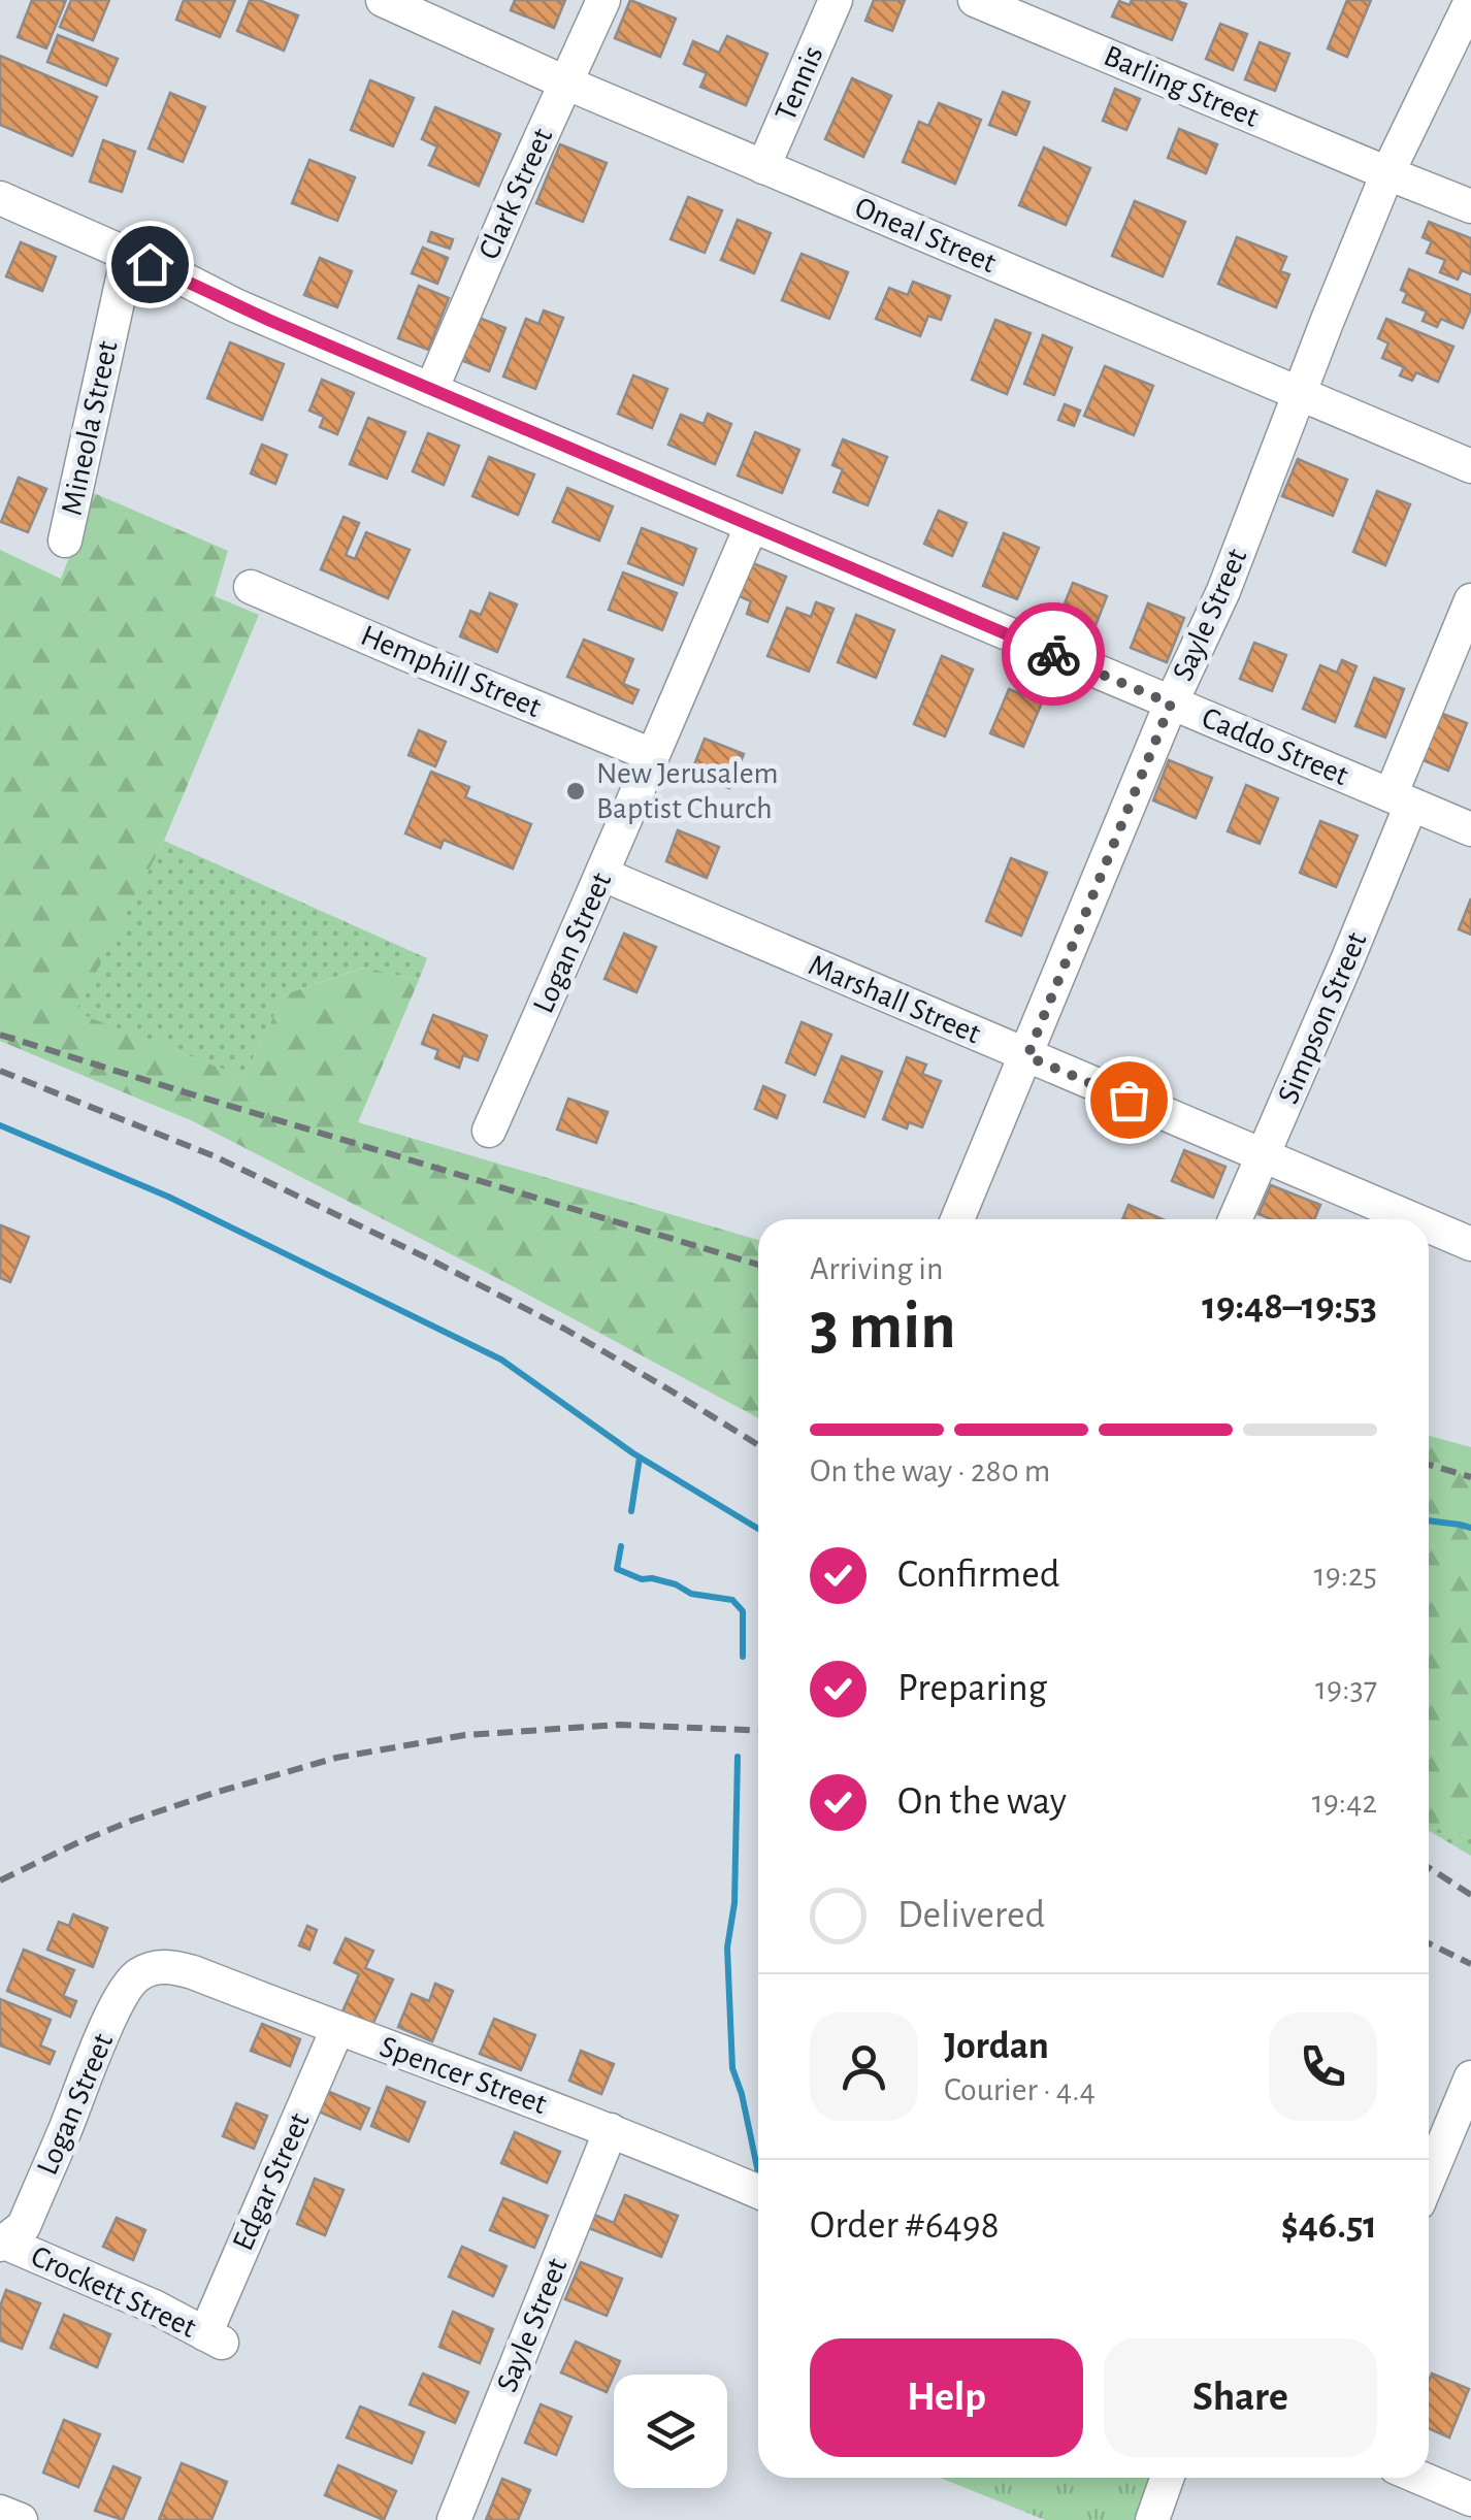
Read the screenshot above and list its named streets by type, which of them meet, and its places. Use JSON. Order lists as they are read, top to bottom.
{
  "streets": {
    "street": [
      "Tennis",
      "Barling Street",
      "Clark Street",
      "Oneal Street",
      "Mineola Street",
      "Sayle Street",
      "Hemphill Street",
      "Caddo Street",
      "Logan Street",
      "Marshall Street",
      "Simpson Street",
      "Spencer Street",
      "Edgar Street",
      "Crockett Street"
    ]
  },
  "crossings": [
    ["Tennis", "Oneal Street"],
    ["Barling Street", "Sayle Street"],
    ["Clark Street", "Oneal Street"],
    ["Clark Street", "Caddo Street"],
    ["Oneal Street", "Sayle Street"],
    ["Mineola Street", "Caddo Street"],
    ["Sayle Street", "Caddo Street"],
    ["Sayle Street", "Marshall Street"],
    ["Sayle Street", "Spencer Street"],
    ["Hemphill Street", "Logan Street"],
    ["Caddo Street", "Logan Street"],
    ["Caddo Street", "Simpson Street"],
    ["Logan Street", "Marshall Street"],
    ["Logan Street", "Spencer Street"],
    ["Logan Street", "Crockett Street"],
    ["Marshall Street", "Simpson Street"],
    ["Spencer Street", "Edgar Street"],
    ["Edgar Street", "Crockett Street"]
  ],
  "places": ["New Jerusalem Baptist Church"],
  "page": {
    "heading": ["3 min", "Arriving in", "19:48–19:53"],
    "panel": [
      "Jordan",
      "Courier · 4.4",
      "Order #6498",
      "$46.51"
    ],
    "bar": "On the way · 280 m",
    "list": [
      ["Confirmed", "19:25"],
      ["Preparing", "19:37"],
      ["On the way", "19:42"],
      "Delivered"
    ],
    "buttons": ["Help", "Share"]
  }
}
